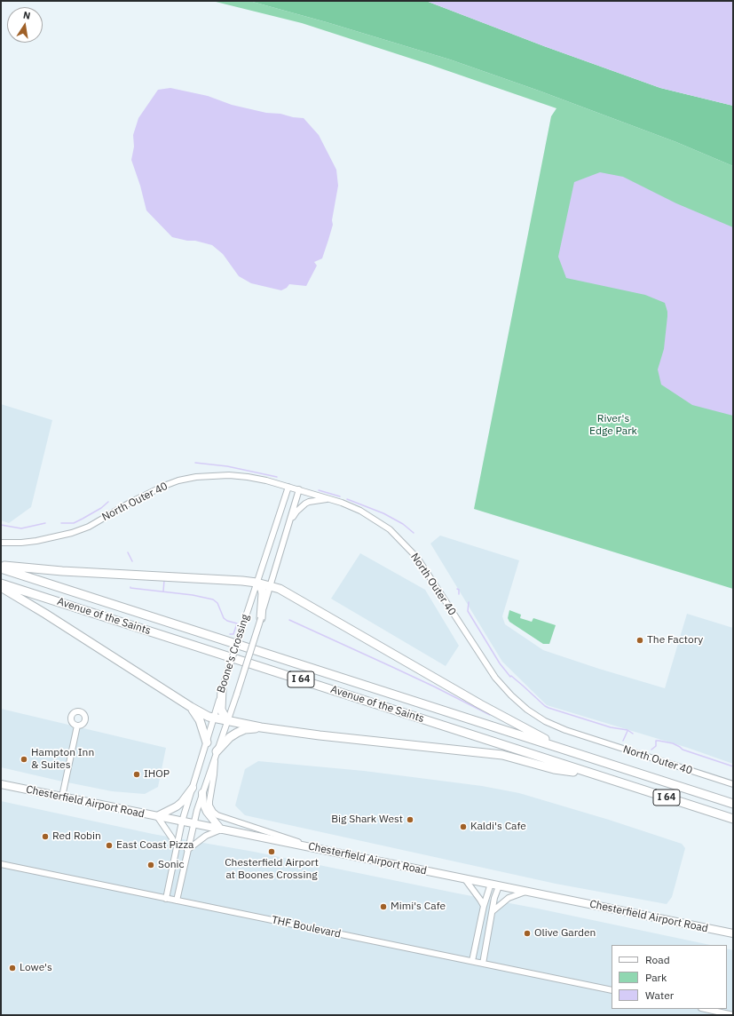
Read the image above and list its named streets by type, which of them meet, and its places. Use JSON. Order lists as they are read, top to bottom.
{
  "streets": {
    "highway": ["Avenue of the Saints", "I 64"],
    "main road": ["Chesterfield Airport Road"],
    "street": ["North Outer 40", "Boone's Crossing", "THF Boulevard"]
  },
  "crossings": [
    ["North Outer 40", "Boone's Crossing"],
    ["Boone's Crossing", "Chesterfield Airport Road"],
    ["Boone's Crossing", "THF Boulevard"]
  ],
  "parks": ["River's Edge Park"],
  "places": [
    "The Factory",
    "Hampton Inn & Suites",
    "IHOP",
    "Big Shark West",
    "Kaldi's Cafe",
    "Red Robin",
    "East Coast Pizza",
    "Chesterfield Airport at Boones Crossing",
    "Sonic",
    "Mimi's Cafe",
    "Olive Garden",
    "Lowe's"
  ],
  "legend": ["Road", "Park", "Water"],
  "north": "top"
}
